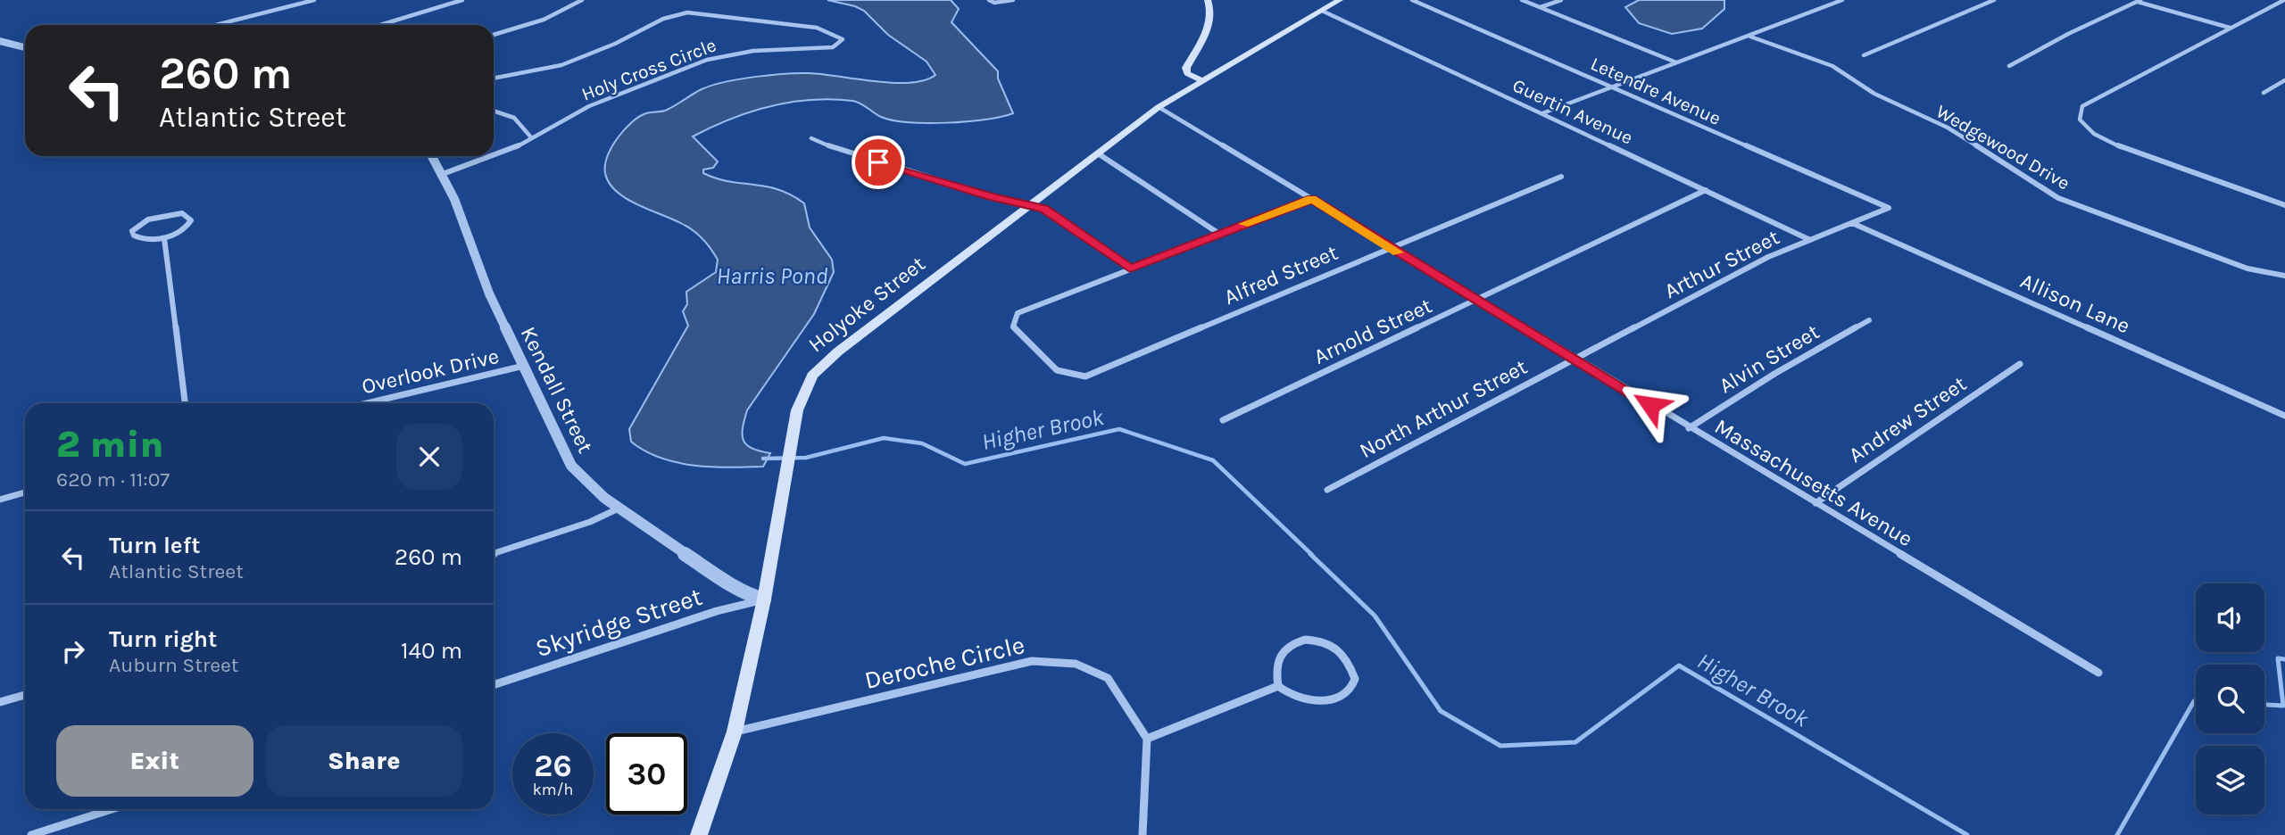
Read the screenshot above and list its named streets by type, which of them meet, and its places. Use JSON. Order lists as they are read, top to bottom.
{
  "streets": {
    "main road": ["Holyoke Street"],
    "street": [
      "Holy Cross Circle",
      "Letendre Avenue",
      "Guertin Avenue",
      "Wedgewood Drive",
      "Arthur Street",
      "Alfred Street",
      "Allison Lane",
      "Arnold Street",
      "Alvin Street",
      "Overlook Drive",
      "Kendall Street",
      "North Arthur Street",
      "Andrew Street",
      "Massachusetts Avenue",
      "Skyridge Street",
      "Deroche Circle"
    ]
  },
  "crossings": [
    ["Holy Cross Circle", "Kendall Street"],
    ["Letendre Avenue", "Arthur Street"],
    ["Guertin Avenue", "Arthur Street"],
    ["Guertin Avenue", "Holyoke Street"],
    ["Guertin Avenue", "Arnold Street"],
    ["Arthur Street", "Allison Lane"],
    ["Arthur Street", "North Arthur Street"],
    ["Arthur Street", "Massachusetts Avenue"],
    ["Alfred Street", "Massachusetts Avenue"],
    ["Holyoke Street", "Kendall Street"],
    ["Holyoke Street", "Massachusetts Avenue"],
    ["Holyoke Street", "Skyridge Street"],
    ["Holyoke Street", "Deroche Circle"],
    ["Arnold Street", "Massachusetts Avenue"],
    ["Alvin Street", "Massachusetts Avenue"],
    ["Overlook Drive", "Kendall Street"],
    ["Kendall Street", "Skyridge Street"],
    ["North Arthur Street", "Massachusetts Avenue"],
    ["Andrew Street", "Massachusetts Avenue"]
  ],
  "water": ["Harris Pond", "Higher Brook"],
  "page": {
    "turn": ["260 m", "Atlantic Street"],
    "heading": ["2 min", "620 m · 11:07"],
    "list": [
      {
        "name": "Turn left",
        "note": "Atlantic Street",
        "value": "260 m"
      },
      {
        "name": "Turn right",
        "note": "Auburn Street",
        "value": "140 m"
      }
    ],
    "buttons": ["Exit", "Share"],
    "speed": "26 km/h",
    "limit": "30"
  }
}
